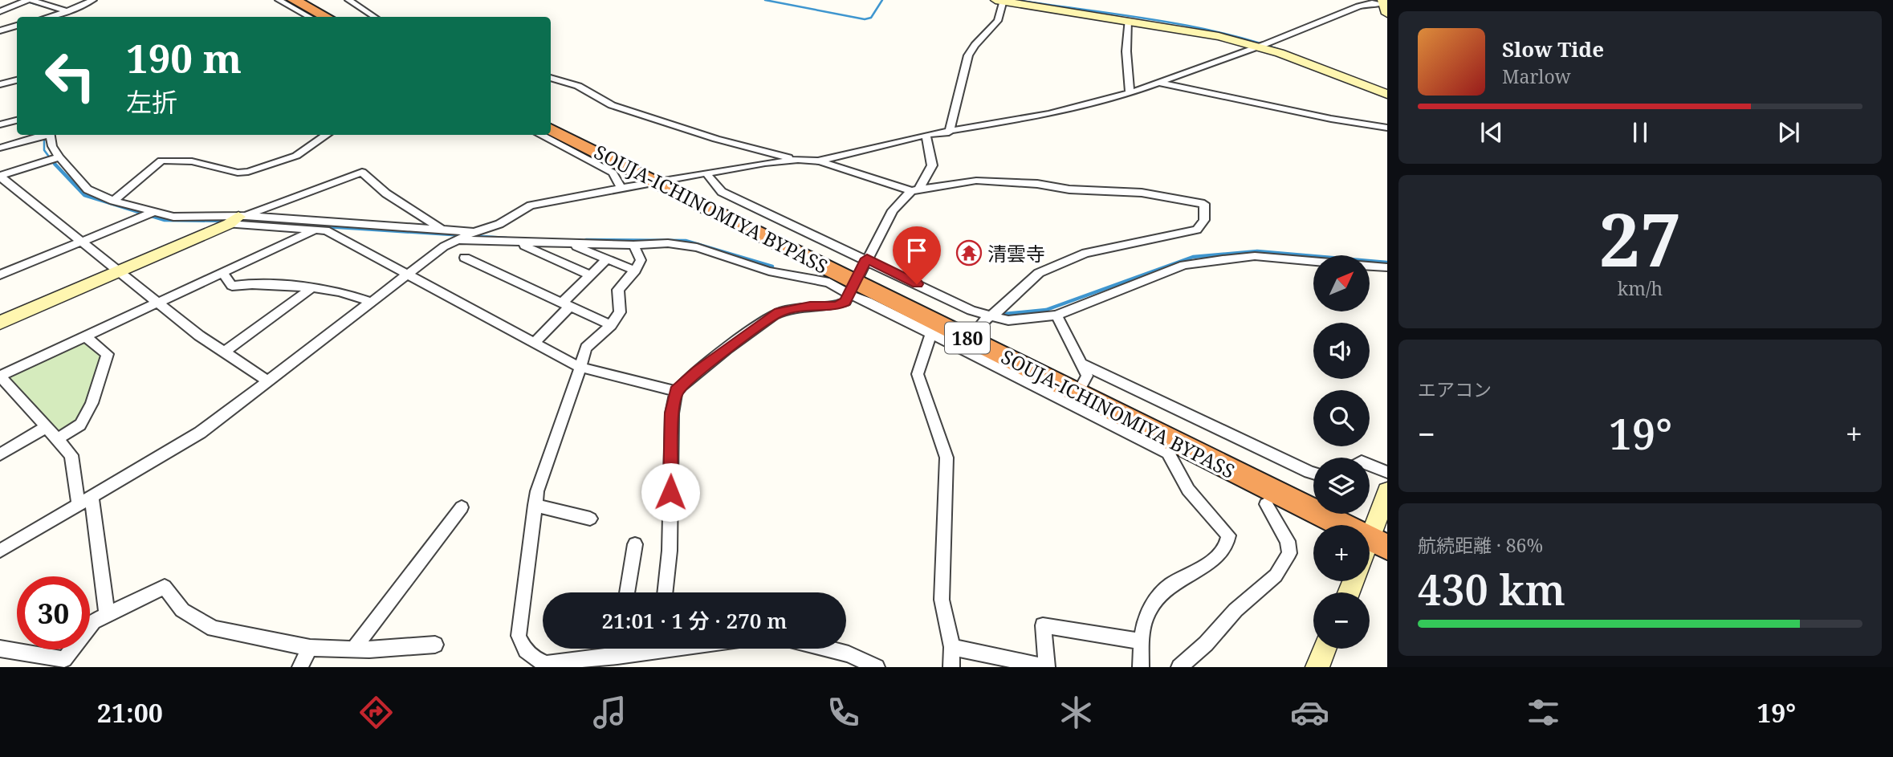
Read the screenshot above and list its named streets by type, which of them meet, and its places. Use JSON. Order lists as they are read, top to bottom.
{
  "streets": {
    "highway": ["SOUJA-ICHINOMIYA BYPASS", "180"]
  },
  "places": {
    "temple": ["清雲寺"]
  },
  "north": "top right",
  "page": {
    "turn": ["190 m", "左折"],
    "song": ["Slow Tide", "Marlow"],
    "tile": [
      ["27", "km/h"],
      "エアコン",
      ["航続距離 · 86%", "430 km"]
    ],
    "map_buttons": ["+", "−"],
    "heat": ["−", "19°", "+"],
    "limit": "30",
    "trip": "21:01 · 1 分 · 270 m",
    "tabs": ["21:00", "19°"]
  }
}
